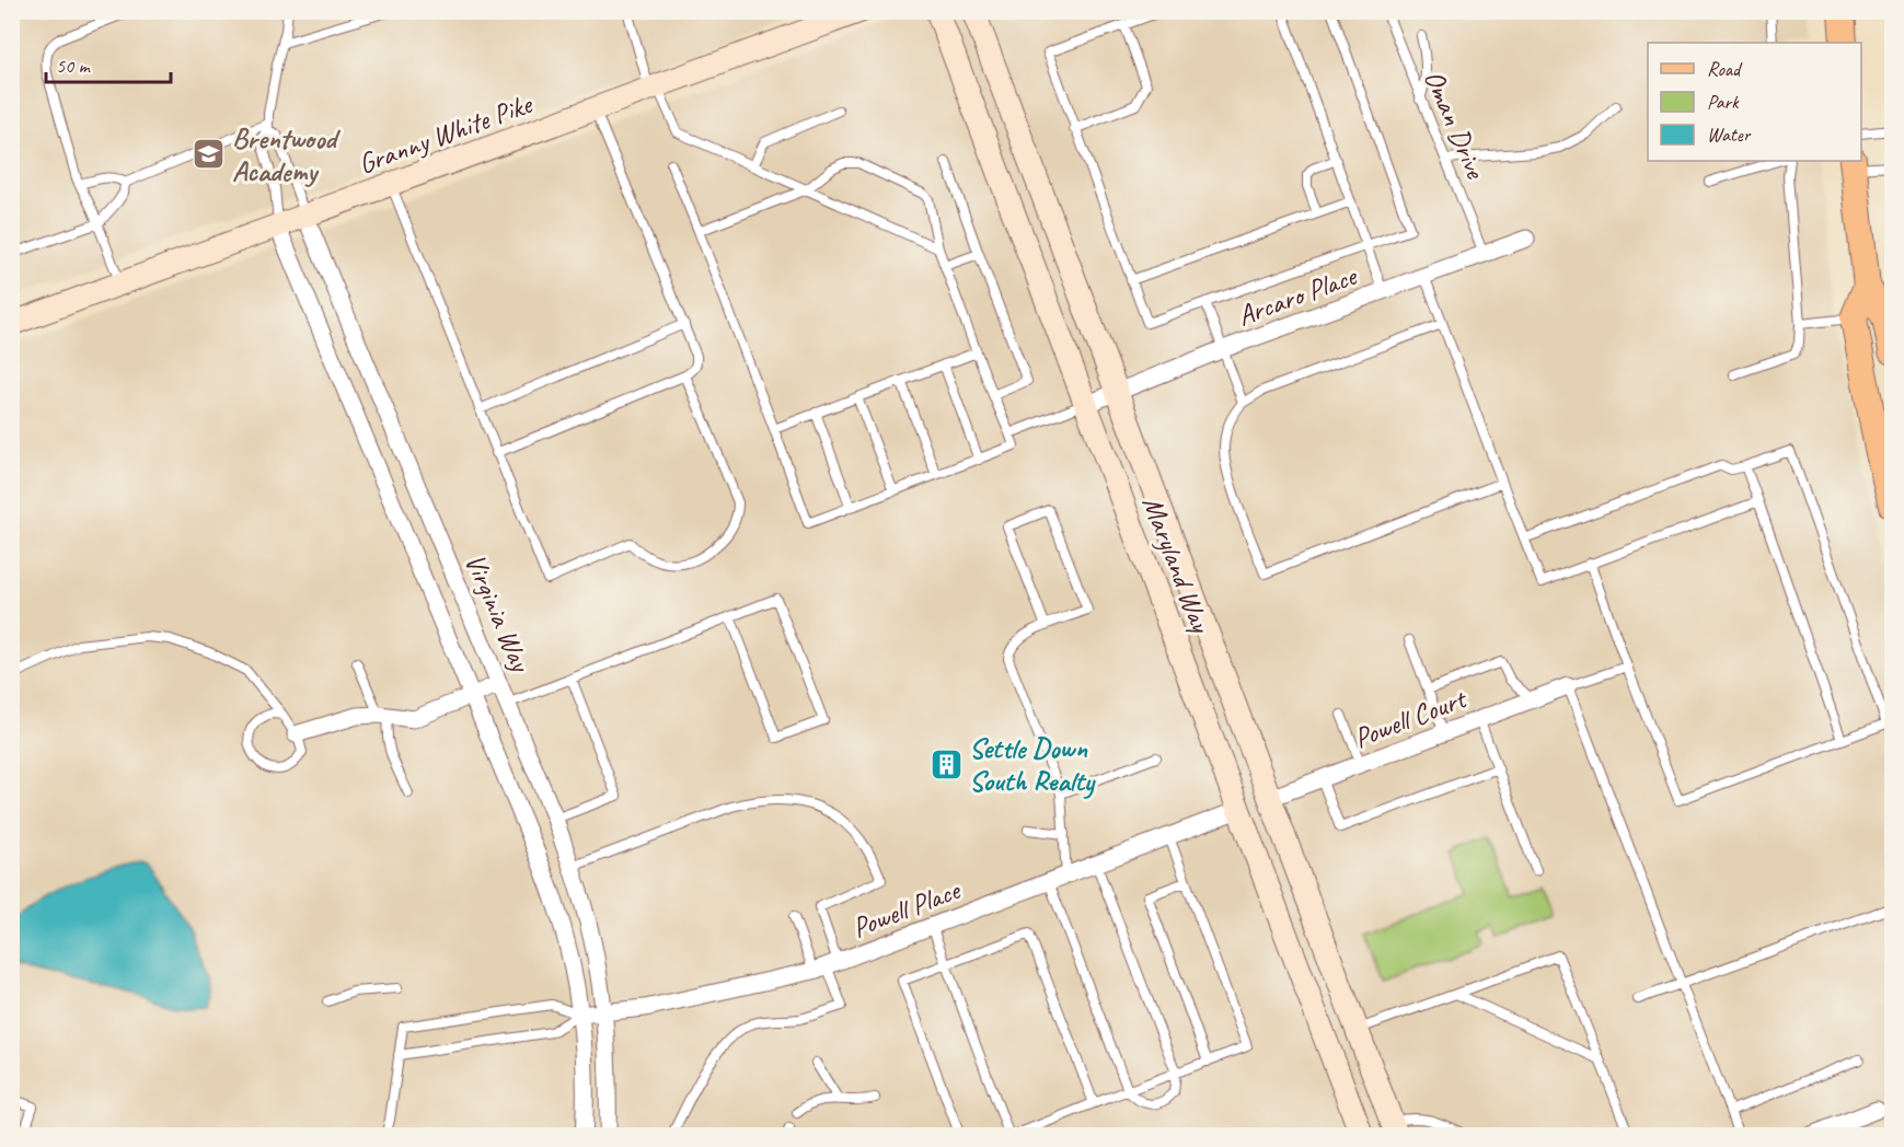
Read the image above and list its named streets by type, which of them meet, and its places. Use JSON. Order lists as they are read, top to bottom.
{
  "streets": {
    "main road": ["Granny White Pike", "Maryland Way"],
    "street": [
      "Arcaro Place",
      "Virginia Way",
      "Powell Court",
      "Powell Place"
    ],
    "lane": ["Oman Drive"]
  },
  "crossings": [
    ["Oman Drive", "Arcaro Place"],
    ["Granny White Pike", "Virginia Way"],
    ["Arcaro Place", "Maryland Way"],
    ["Maryland Way", "Powell Court"],
    ["Maryland Way", "Powell Place"],
    ["Virginia Way", "Powell Place"]
  ],
  "places": {
    "school or university": ["Brentwood Academy"],
    "building": ["Settle Down South Realty"]
  },
  "legend": ["Road", "Park", "Water"],
  "scale_bar": "50 m"
}
